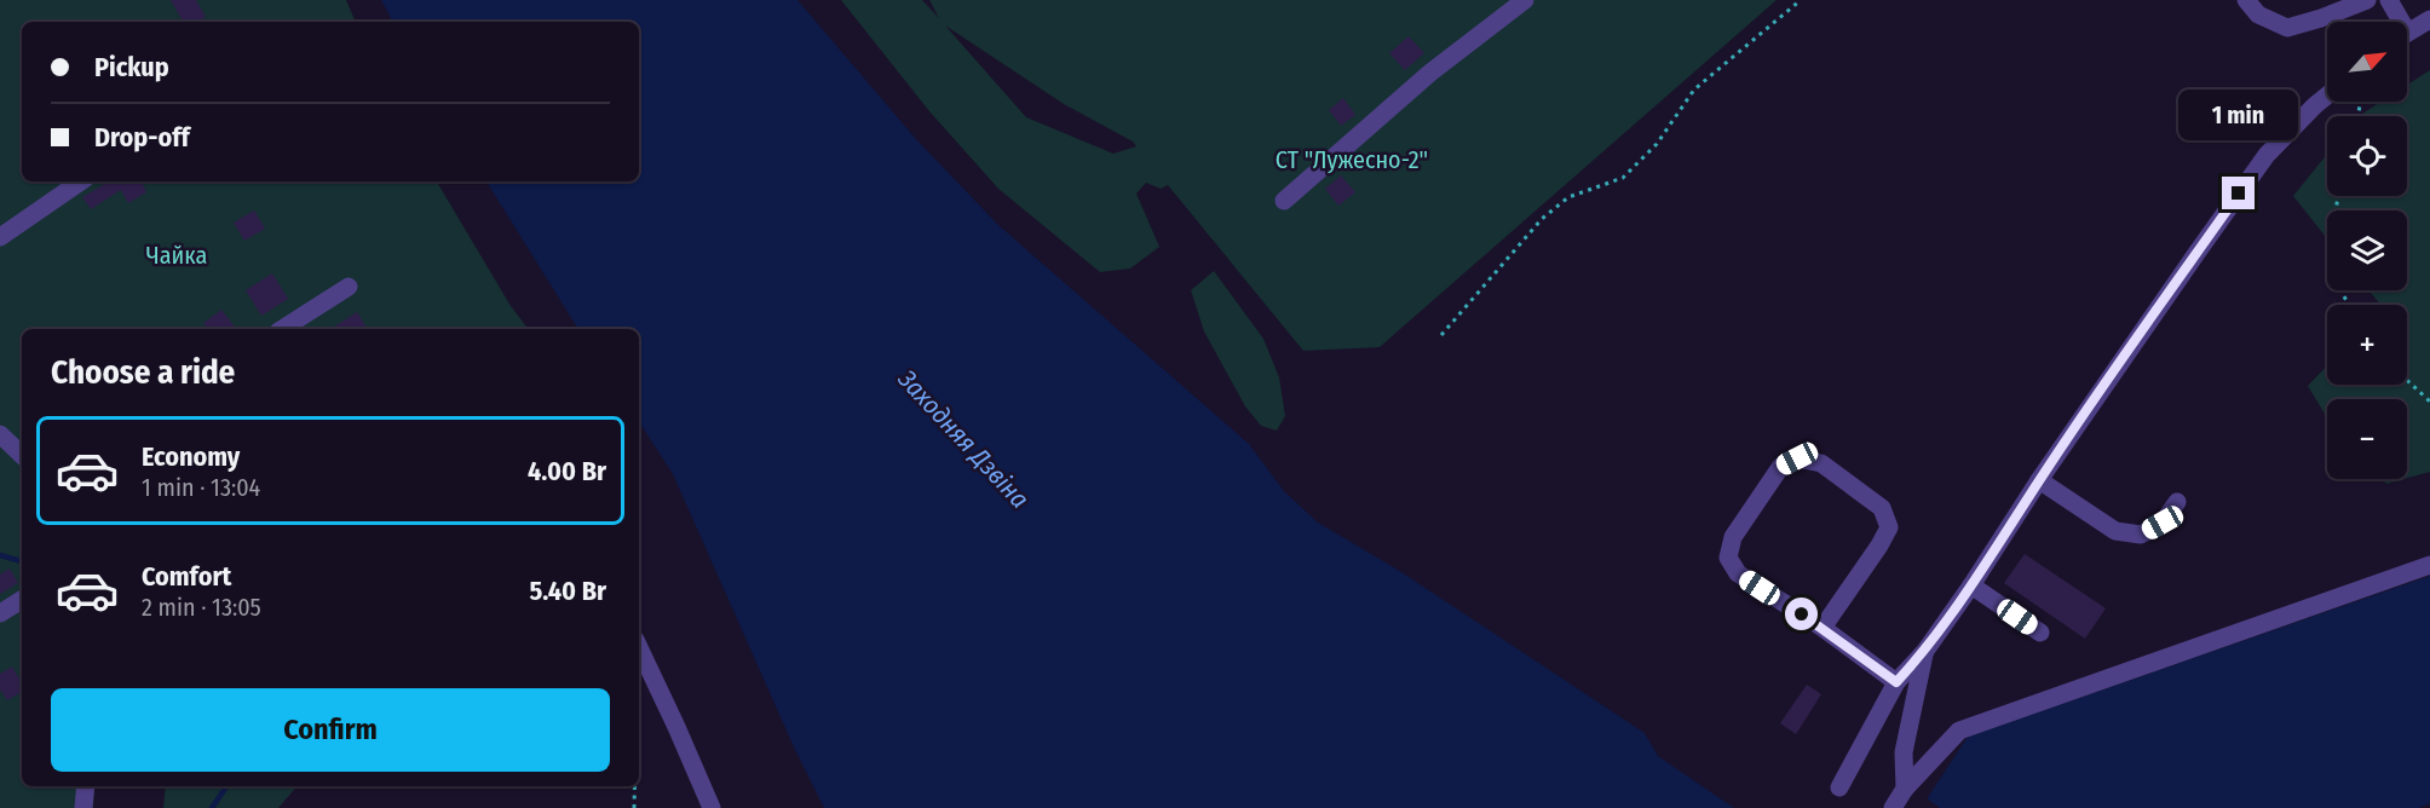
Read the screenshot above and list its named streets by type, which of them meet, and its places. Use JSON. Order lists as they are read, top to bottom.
{
  "water": ["Заходняя Дзвіна"],
  "parks": ["СТ \"Лужесно-2\"", "Чайка"],
  "north": "top right",
  "page": {
    "map_buttons": ["+", "−"],
    "banner": ["Pickup", "Drop-off"],
    "bubble": "1 min",
    "heading": "Choose a ride",
    "list": [
      {
        "name": "Economy",
        "note": "1 min · 13:04",
        "value": "4.00 Br"
      },
      {
        "name": "Comfort",
        "note": "2 min · 13:05",
        "value": "5.40 Br"
      }
    ],
    "buttons": "Confirm"
  }
}
